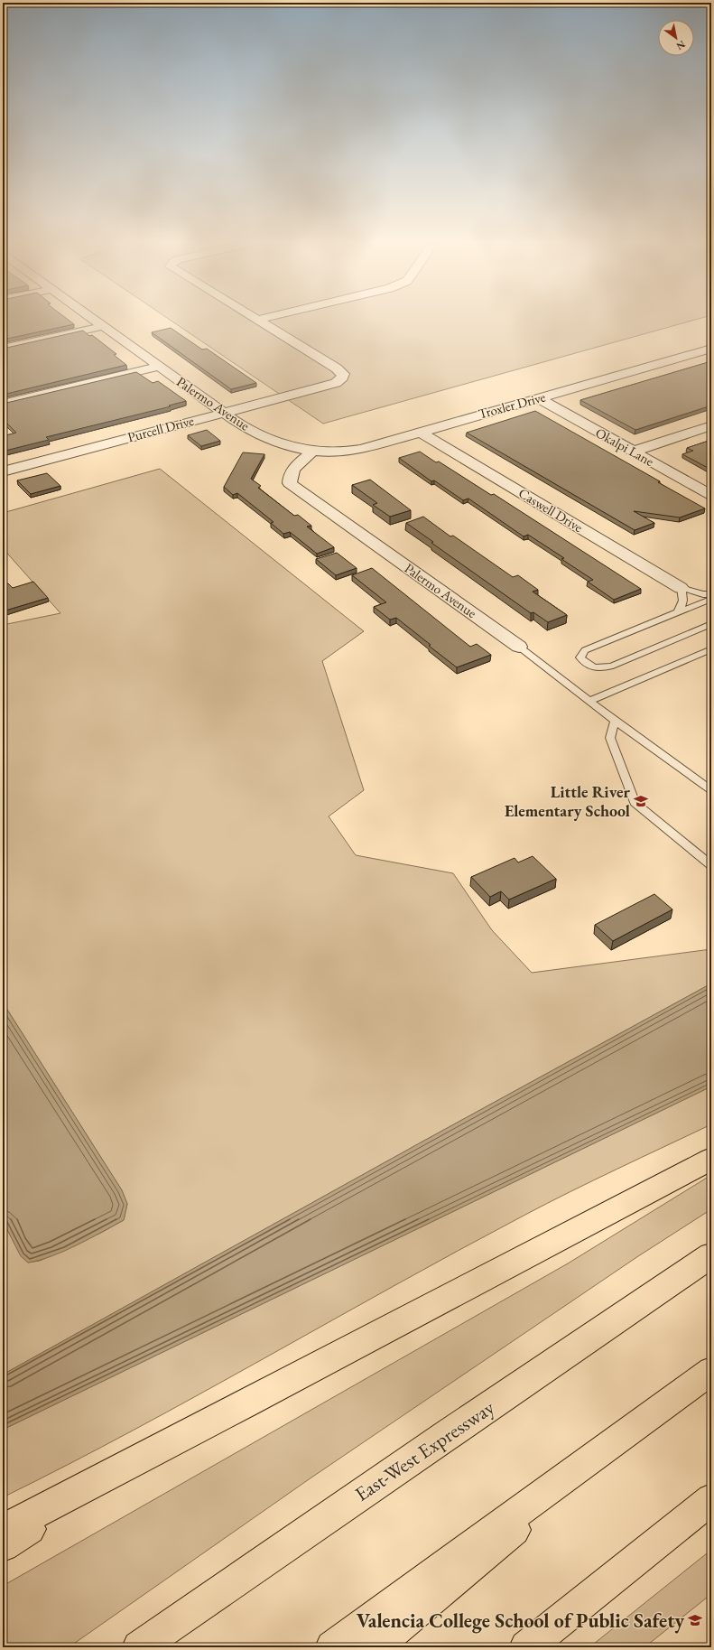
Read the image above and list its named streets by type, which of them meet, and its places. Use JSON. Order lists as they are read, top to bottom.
{
  "streets": {
    "highway": ["East-West Expressway"],
    "street": [
      "Palermo Avenue",
      "Troxler Drive",
      "Purcell Drive",
      "Okalpi Lane",
      "Caswell Drive"
    ]
  },
  "crossings": [
    ["Palermo Avenue", "Troxler Drive"],
    ["Palermo Avenue", "Purcell Drive"],
    ["Troxler Drive", "Okalpi Lane"],
    ["Troxler Drive", "Caswell Drive"]
  ],
  "places": {
    "school or university": ["Little River Elementary School", "Valencia College School of Public Safety"]
  },
  "north": "bottom right"
}
